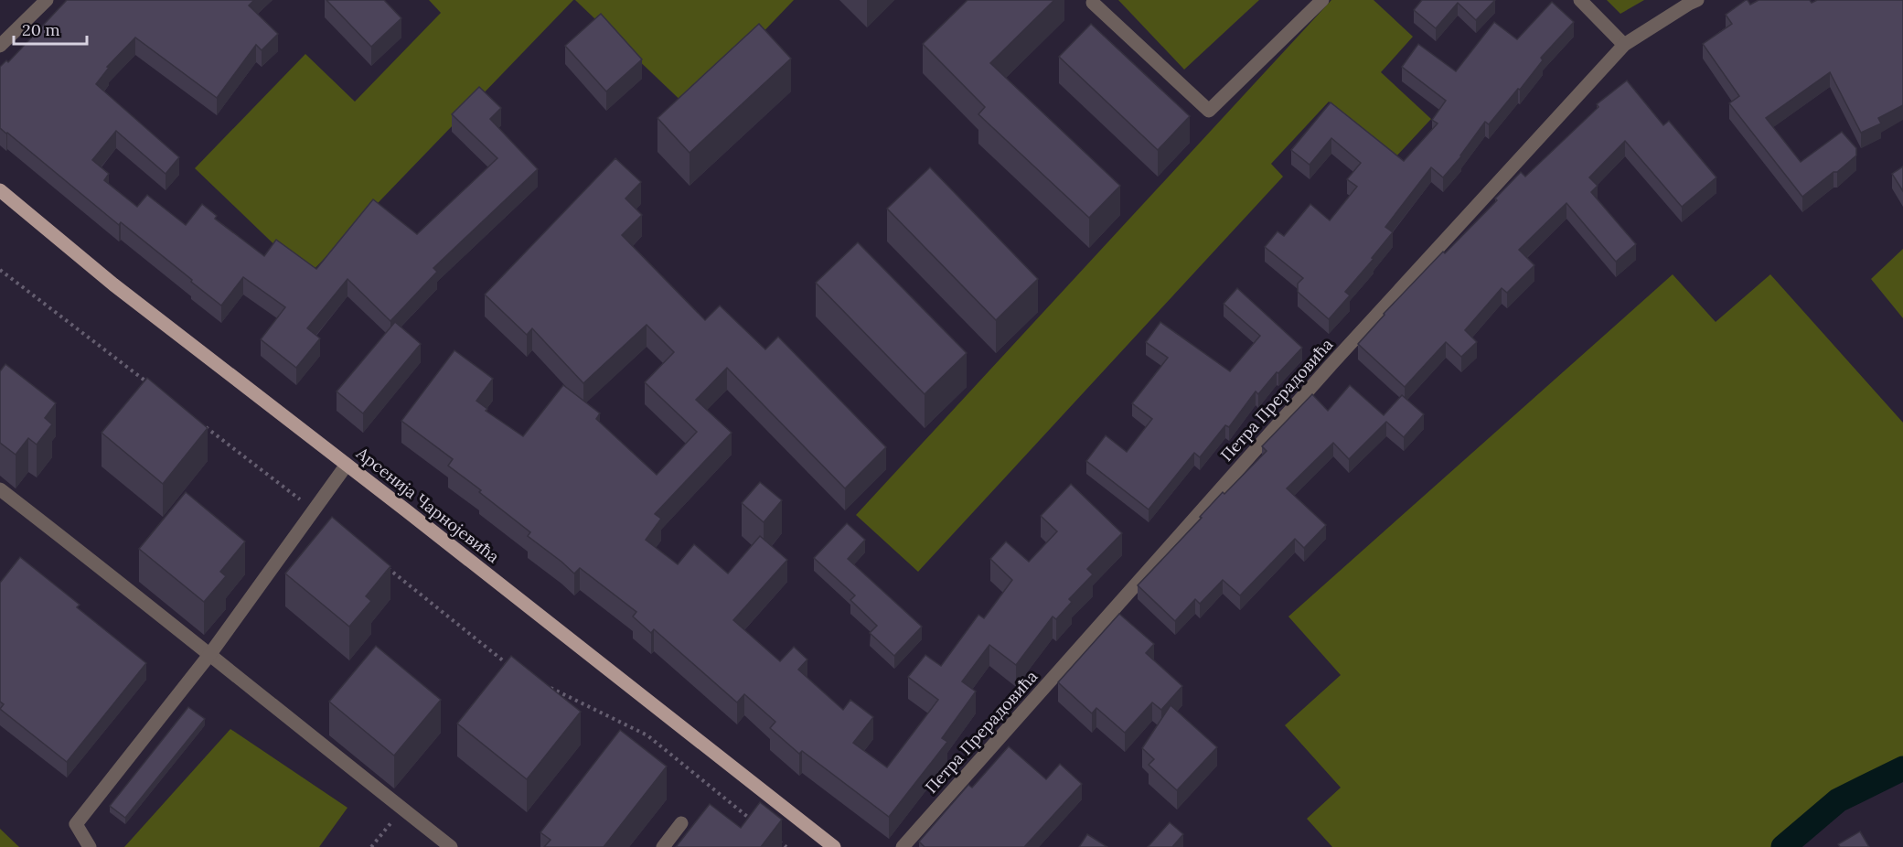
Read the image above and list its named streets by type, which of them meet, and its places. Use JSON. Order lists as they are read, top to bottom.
{
  "streets": {
    "main road": ["Арсенија Чарнојевића"],
    "street": ["Петра Прерадовића"]
  },
  "scale_bar": "20 m"
}
